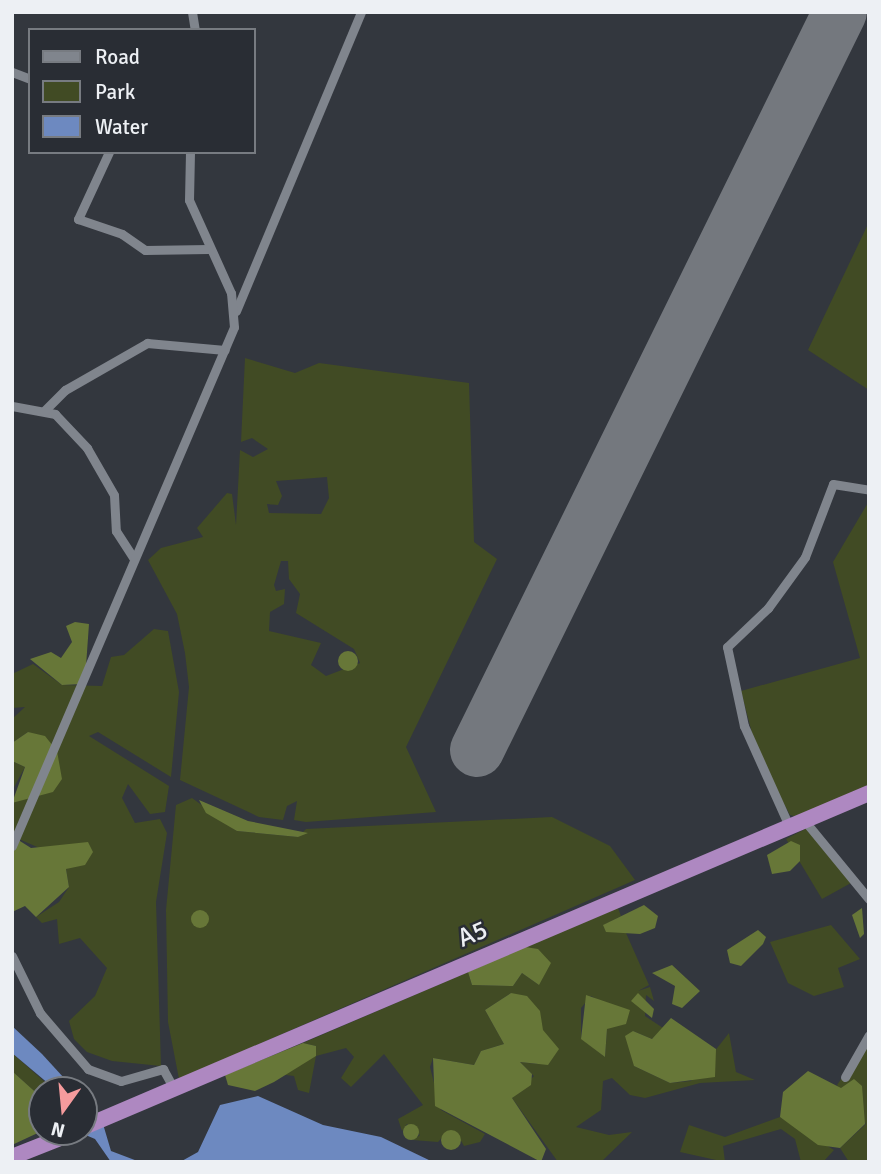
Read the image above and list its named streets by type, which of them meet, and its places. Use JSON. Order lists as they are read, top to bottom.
{
  "streets": {
    "highway": ["A5"]
  },
  "legend": ["Road", "Park", "Water"],
  "north": "bottom"
}
